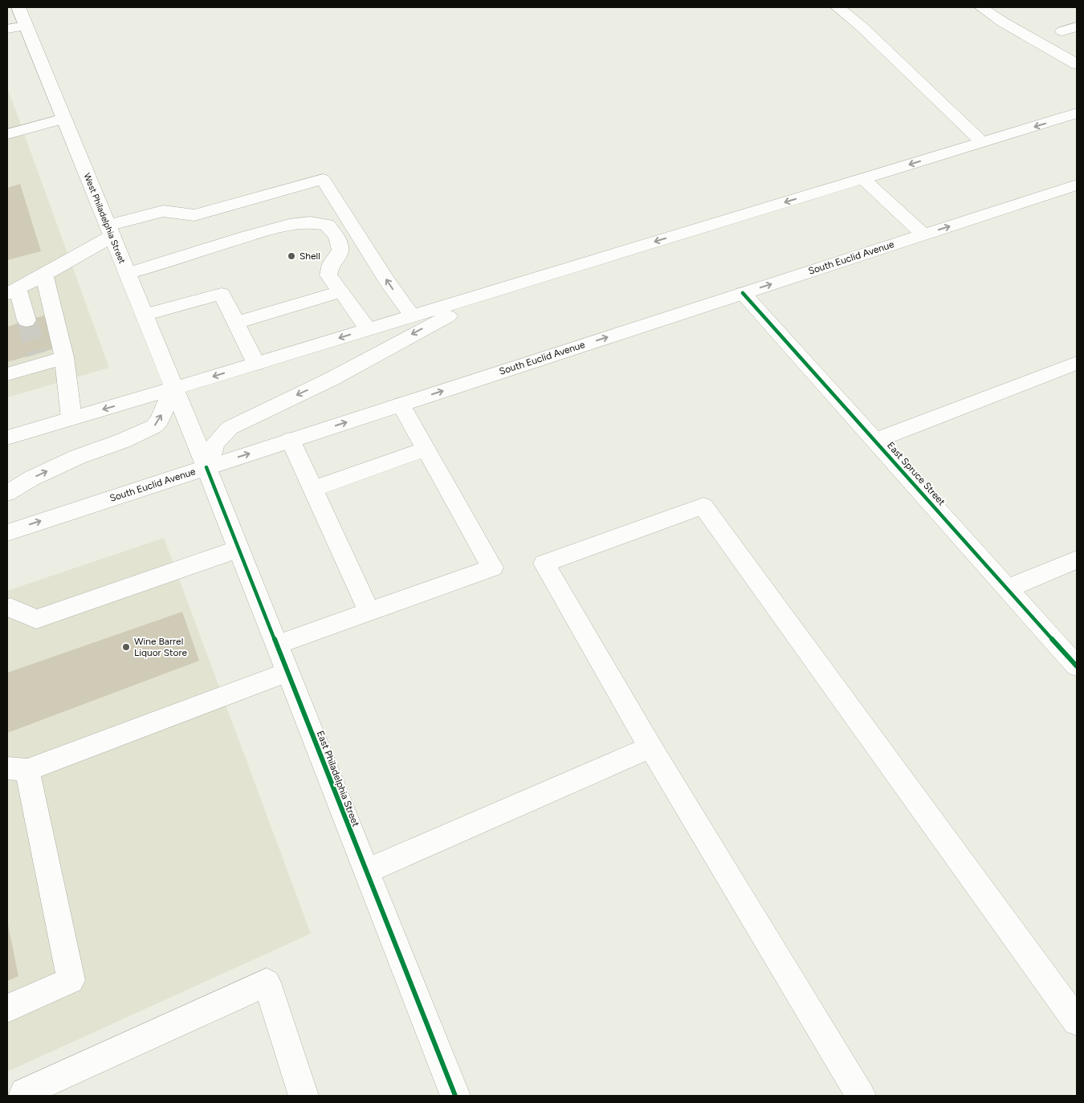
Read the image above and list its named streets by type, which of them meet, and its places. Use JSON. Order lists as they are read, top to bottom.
{
  "streets": {
    "main road": [
      "West Philadelphia Street",
      "South Euclid Avenue",
      "East Spruce Street",
      "East Philadelphia Street"
    ]
  },
  "crossings": [
    ["West Philadelphia Street", "East Philadelphia Street"],
    ["South Euclid Avenue", "East Spruce Street"],
    ["South Euclid Avenue", "East Philadelphia Street"]
  ],
  "places": ["Shell", "Wine Barrel Liquor Store"]
}
